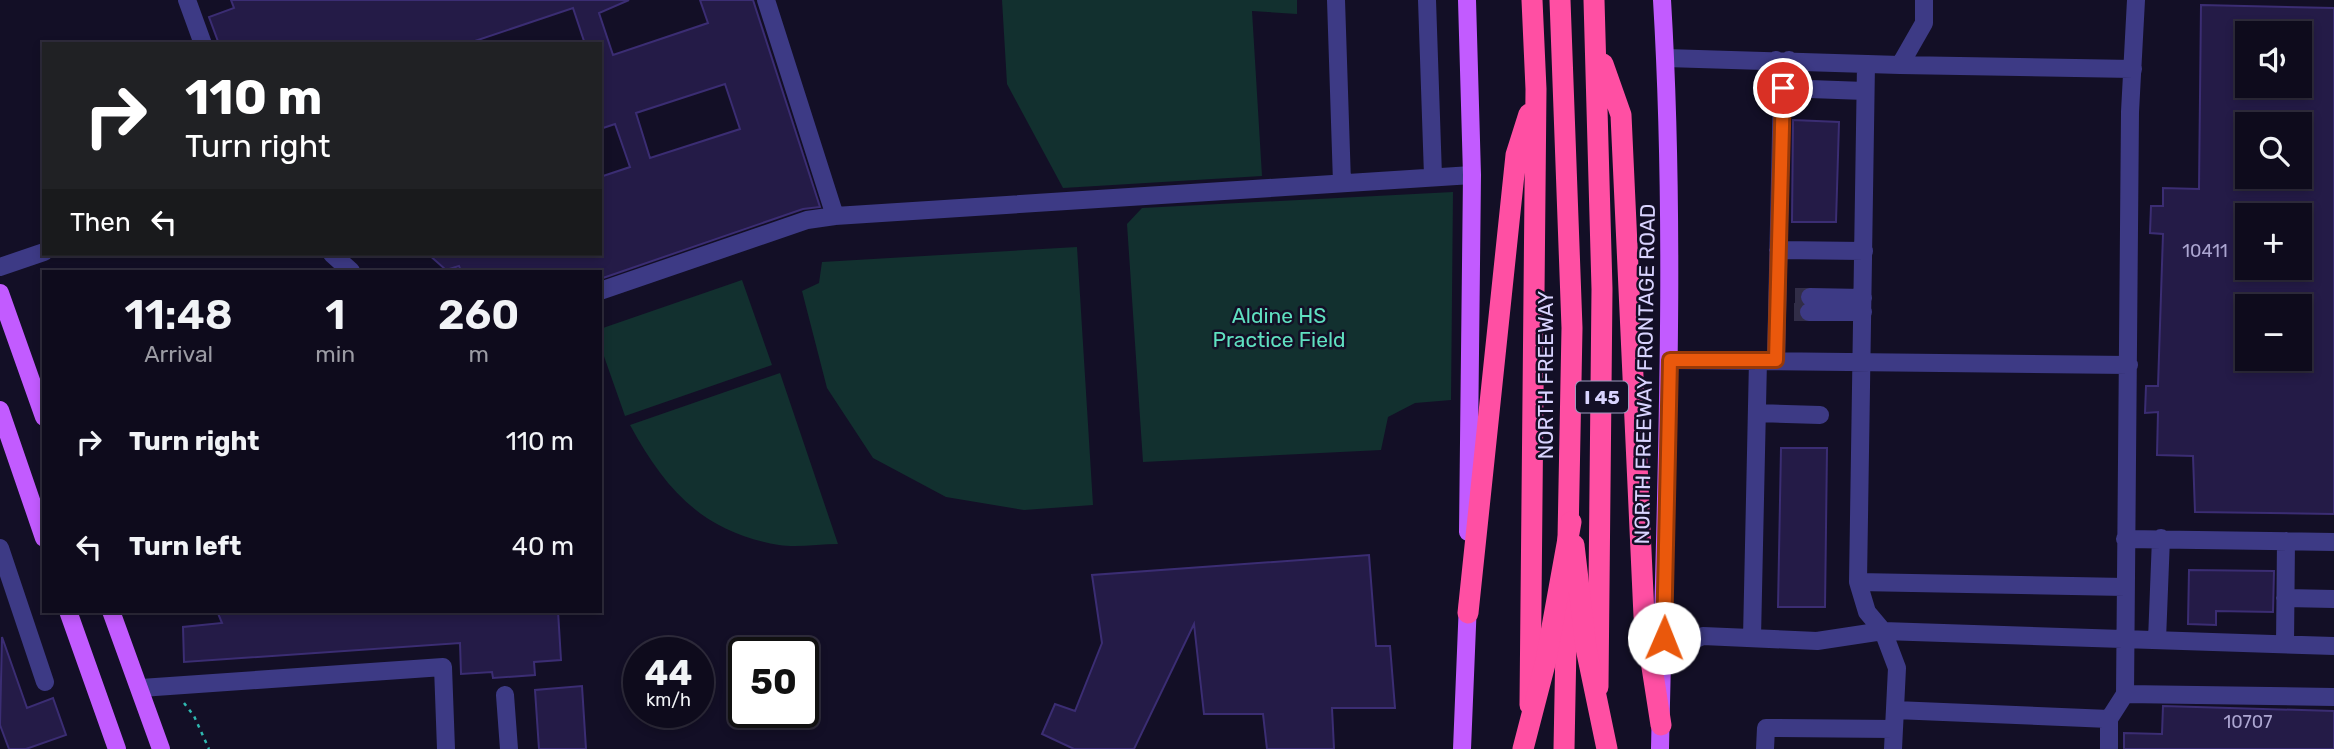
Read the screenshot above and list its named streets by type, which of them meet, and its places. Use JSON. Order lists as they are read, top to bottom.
{
  "streets": {
    "highway": ["NORTH FREEWAY", "I 45"],
    "main road": ["NORTH FREEWAY FRONTAGE ROAD"]
  },
  "parks": ["Aldine HS Practice Field"],
  "house_numbers": ["10411", "10707"],
  "page": {
    "map_buttons": ["+", "−"],
    "turn": ["110 m", "Turn right"],
    "then": "Then",
    "eta": [
      "11:48",
      "Arrival",
      "1",
      "min",
      "260",
      "m"
    ],
    "list": [
      {
        "name": "Turn right",
        "value": "110 m"
      },
      {
        "name": "Turn left",
        "value": "40 m"
      }
    ],
    "speed": "44 km/h",
    "limit": "50"
  }
}
